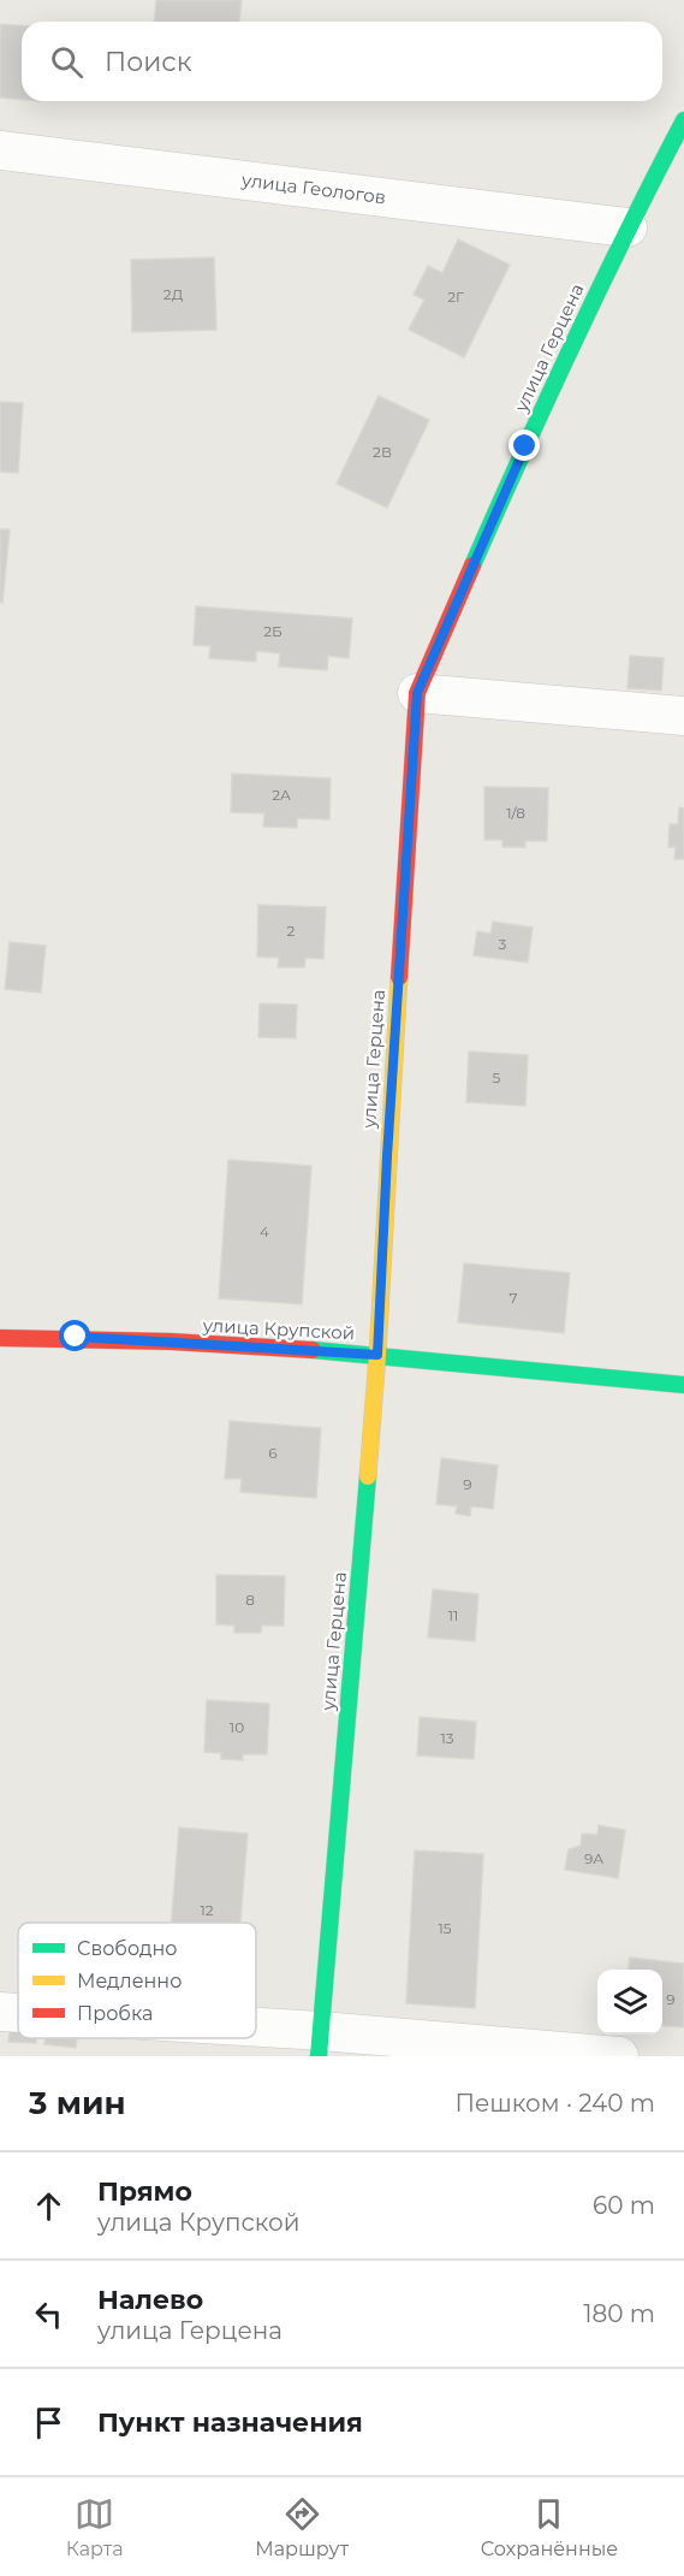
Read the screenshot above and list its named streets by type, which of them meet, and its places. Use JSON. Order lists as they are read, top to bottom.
{
  "streets": {
    "street": ["улица Геологов", "улица Герцена", "улица Крупской"]
  },
  "crossings": [
    ["улица Геологов", "улица Герцена"],
    ["улица Герцена", "улица Крупской"]
  ],
  "house_numbers": [
    "2Д",
    "2Г",
    "2В",
    "2Б",
    "2А",
    "1/8",
    "2",
    "3",
    "5",
    "4",
    "7",
    "6",
    "9",
    "8",
    "11",
    "10",
    "13",
    "9А",
    "12",
    "15",
    "9"
  ],
  "legend": ["Свободно", "Медленно", "Пробка"],
  "page": {
    "search": "Поиск",
    "heading": ["3 мин", "Пешком · 240 m"],
    "list": [
      ["Прямо", "улица Крупской", "60 m"],
      ["Налево", "улица Герцена", "180 m"],
      "Пункт назначения"
    ],
    "nav": ["Карта", "Маршрут", "Сохранённые"]
  }
}
